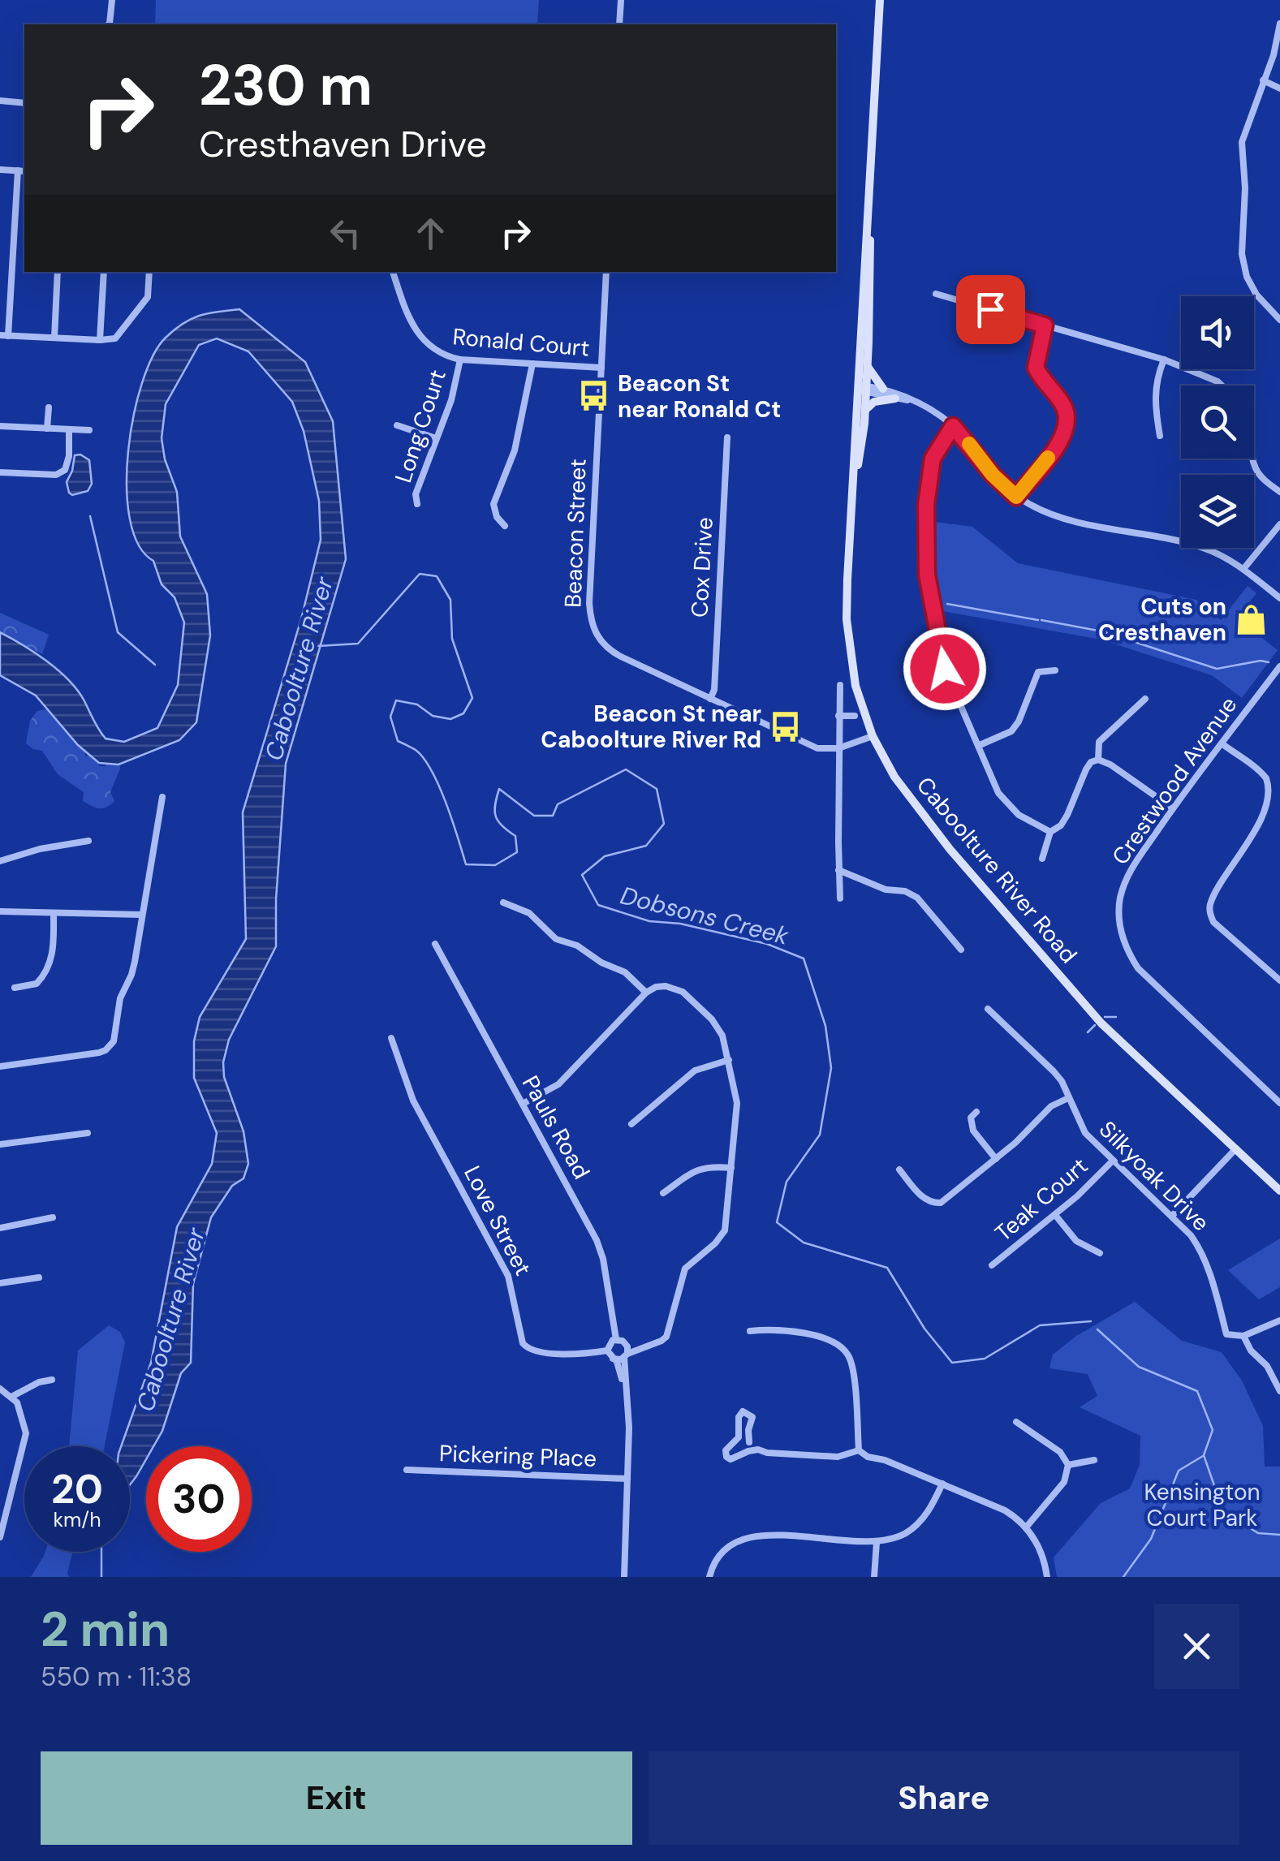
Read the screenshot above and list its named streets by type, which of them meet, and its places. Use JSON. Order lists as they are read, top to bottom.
{
  "streets": {
    "main road": ["Caboolture River Road"],
    "street": [
      "Ronald Court",
      "Long Court",
      "Beacon Street",
      "Cox Drive",
      "Crestwood Avenue",
      "Pauls Road",
      "Silkyoak Drive",
      "Teak Court",
      "Love Street",
      "Pickering Place"
    ]
  },
  "crossings": [
    ["Ronald Court", "Long Court"],
    ["Ronald Court", "Beacon Street"],
    ["Beacon Street", "Cox Drive"],
    ["Pauls Road", "Love Street"],
    ["Silkyoak Drive", "Teak Court"]
  ],
  "water": ["Caboolture River", "Dobsons Creek"],
  "parks": ["Kensington Court Park"],
  "places": {
    "bus stop": ["Beacon St near Ronald Ct", "Beacon St near Caboolture River Rd"],
    "shop": ["Cuts on Cresthaven"]
  },
  "page": {
    "turn": ["230 m", "Cresthaven Drive"],
    "speed": "20 km/h",
    "limit": "30",
    "heading": ["2 min", "550 m · 11:38"],
    "buttons": ["Exit", "Share"]
  }
}
